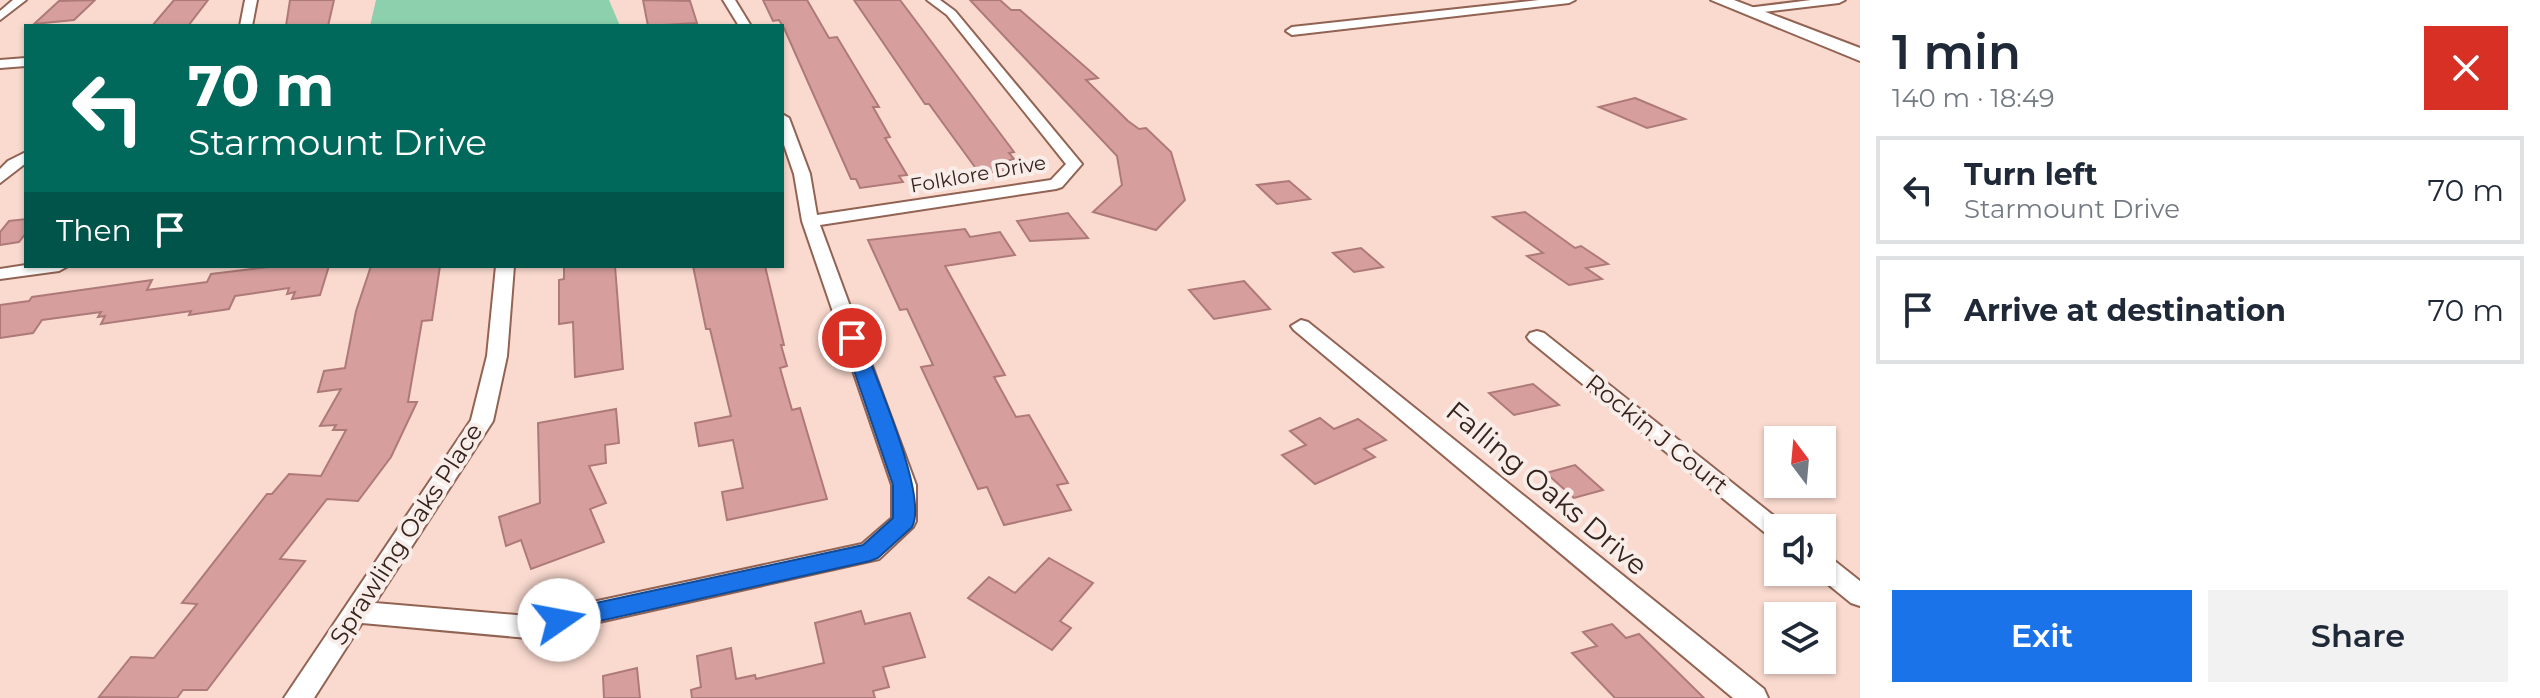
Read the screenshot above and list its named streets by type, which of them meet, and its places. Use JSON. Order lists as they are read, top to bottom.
{
  "streets": {
    "street": [
      "Folklore Drive",
      "Rockin J Court",
      "Falling Oaks Drive",
      "Sprawling Oaks Place"
    ]
  },
  "north": "top",
  "page": {
    "heading": ["1 min", "140 m · 18:49"],
    "turn": ["70 m", "Starmount Drive"],
    "list": [
      {
        "name": "Turn left",
        "note": "Starmount Drive",
        "value": "70 m"
      },
      {
        "name": "Arrive at destination",
        "value": "70 m"
      }
    ],
    "then": "Then",
    "buttons": ["Exit", "Share"]
  }
}
